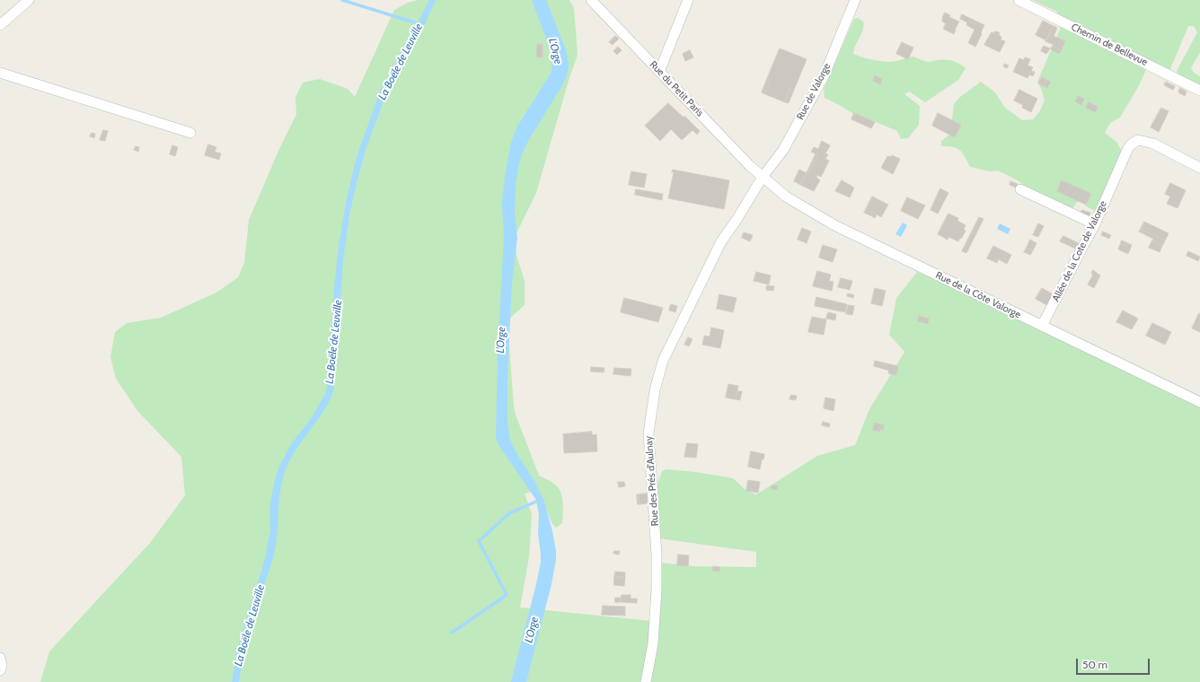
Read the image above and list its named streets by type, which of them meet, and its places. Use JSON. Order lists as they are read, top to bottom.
{
  "streets": {
    "street": [
      "Chemin de Bellevue",
      "Rue du Petit Paris",
      "Rue de Valorge",
      "Allée de la Cote de Valorge",
      "Rue de la Côte Valorge",
      "Rue des Prés d'Aulnay"
    ]
  },
  "crossings": [
    ["Rue du Petit Paris", "Rue de Valorge"],
    ["Rue du Petit Paris", "Rue de la Côte Valorge"],
    ["Rue du Petit Paris", "Rue des Prés d'Aulnay"],
    ["Rue de Valorge", "Rue de la Côte Valorge"],
    ["Rue de Valorge", "Rue des Prés d'Aulnay"],
    ["Allée de la Cote de Valorge", "Rue de la Côte Valorge"],
    ["Rue de la Côte Valorge", "Rue des Prés d'Aulnay"]
  ],
  "water": ["L'Orge", "La Boële de Leuville"],
  "scale_bar": "50 m"
}
